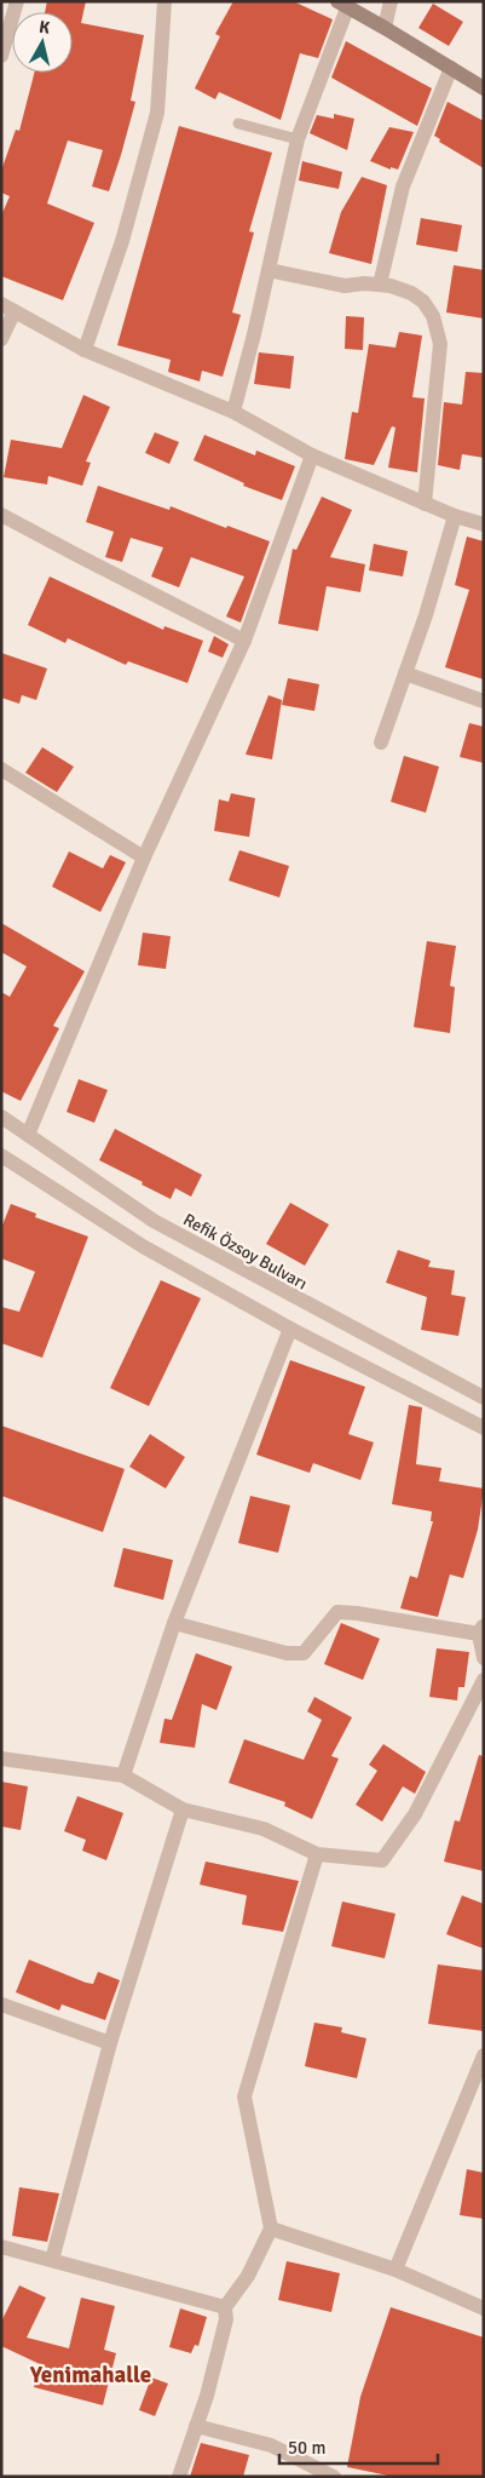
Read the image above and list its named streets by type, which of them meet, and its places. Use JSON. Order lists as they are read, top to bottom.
{
  "streets": {
    "street": ["Refik Özsoy Bulvarı"]
  },
  "districts": ["Yenimahalle"],
  "scale_bar": "50 m",
  "north": "top"
}
